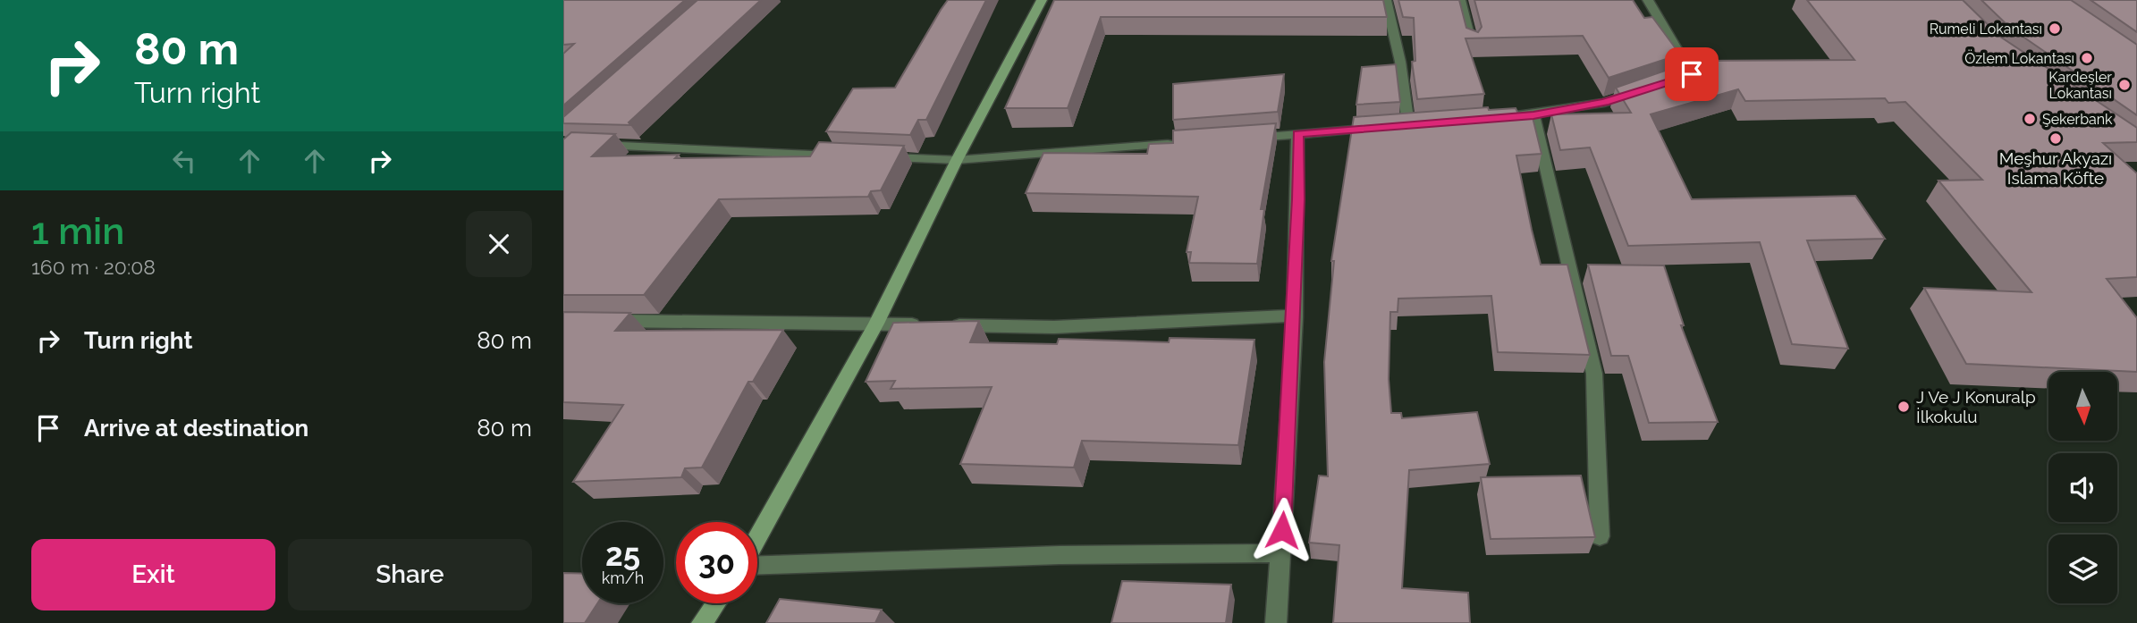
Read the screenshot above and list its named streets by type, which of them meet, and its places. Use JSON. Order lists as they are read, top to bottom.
{
  "places": [
    "Rumeli Lokantası",
    "Özlem Lokantası",
    "Kardeşler Lokantası",
    "Şekerbank",
    "Meşhur Akyazı Islama Köfte",
    "J Ve J Konuralp İlkokulu"
  ],
  "north": "bottom",
  "page": {
    "turn": ["80 m", "Turn right"],
    "heading": ["1 min", "160 m · 20:08"],
    "list": [
      {
        "name": "Turn right",
        "value": "80 m"
      },
      {
        "name": "Arrive at destination",
        "value": "80 m"
      }
    ],
    "speed": "25 km/h",
    "limit": "30",
    "buttons": ["Exit", "Share"]
  }
}
